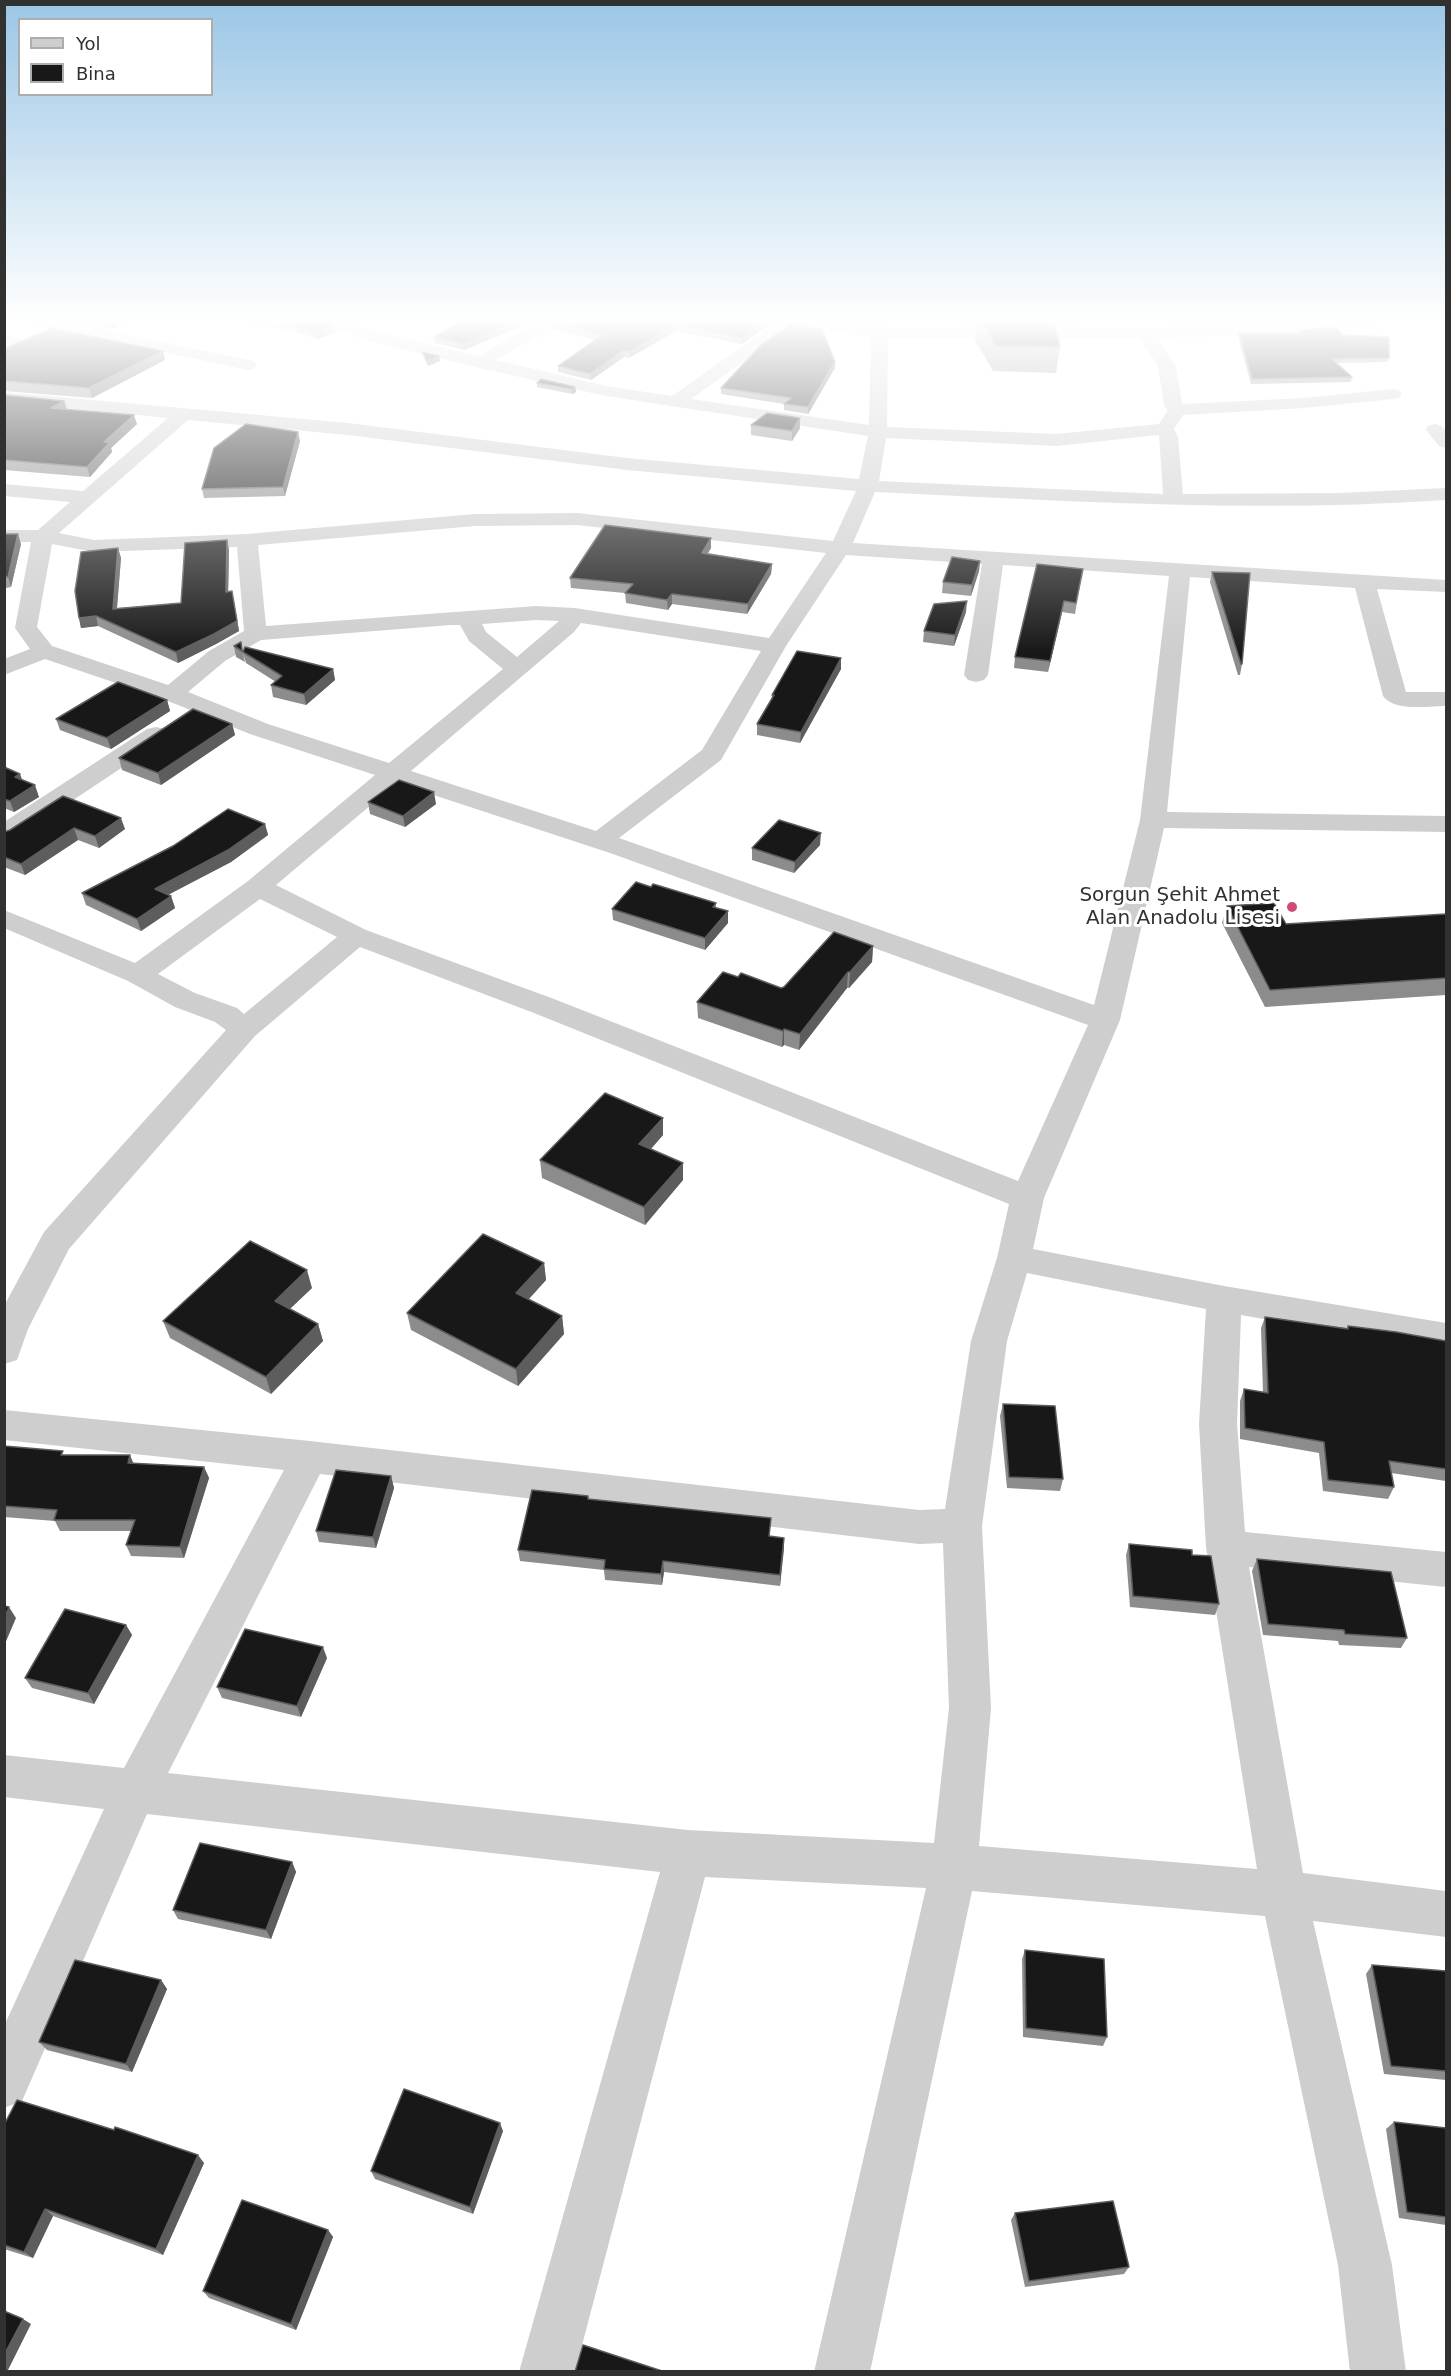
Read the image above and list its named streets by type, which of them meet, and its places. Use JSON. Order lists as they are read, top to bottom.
{
  "places": ["Sorgun Şehit Ahmet Alan Anadolu Lisesi"],
  "legend": ["Yol", "Bina"]
}
